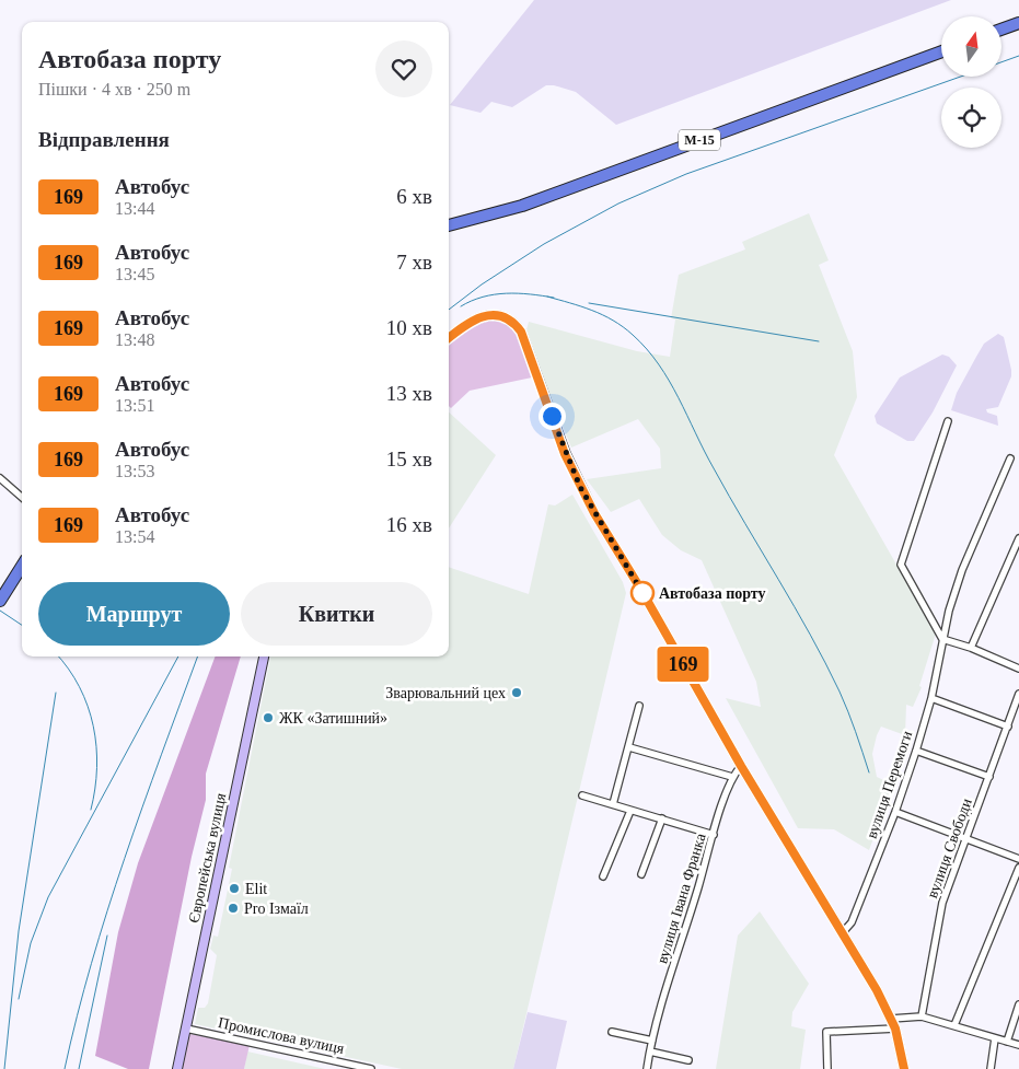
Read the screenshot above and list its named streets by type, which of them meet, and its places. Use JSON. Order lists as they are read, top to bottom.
{
  "streets": {
    "highway": ["М-15"],
    "main road": ["Європейська вулиця"],
    "street": [
      "вулиця Перемоги",
      "вулиця Свободи",
      "вулиця Івана Франка",
      "Промислова вулиця"
    ]
  },
  "crossings": [
    ["Європейська вулиця", "Промислова вулиця"]
  ],
  "places": [
    "Автобаза порту",
    "Зварювальний цех",
    "ЖК «Затишний»",
    "Elit",
    "Pro Ізмаїл"
  ],
  "lines": ["bus line 169"],
  "north": "top",
  "page": {
    "on_map": "169",
    "heading": [
      ["Автобаза порту", "Пішки · 4 хв · 250 m"],
      "Відправлення"
    ],
    "list": [
      {
        "mark": "169",
        "name": "Автобус",
        "note": "13:44",
        "value": "6 хв"
      },
      {
        "mark": "169",
        "name": "Автобус",
        "note": "13:45",
        "value": "7 хв"
      },
      {
        "mark": "169",
        "name": "Автобус",
        "note": "13:48",
        "value": "10 хв"
      },
      {
        "mark": "169",
        "name": "Автобус",
        "note": "13:51",
        "value": "13 хв"
      },
      {
        "mark": "169",
        "name": "Автобус",
        "note": "13:53",
        "value": "15 хв"
      },
      {
        "mark": "169",
        "name": "Автобус",
        "note": "13:54",
        "value": "16 хв"
      }
    ],
    "buttons": ["Маршрут", "Квитки"]
  }
}
